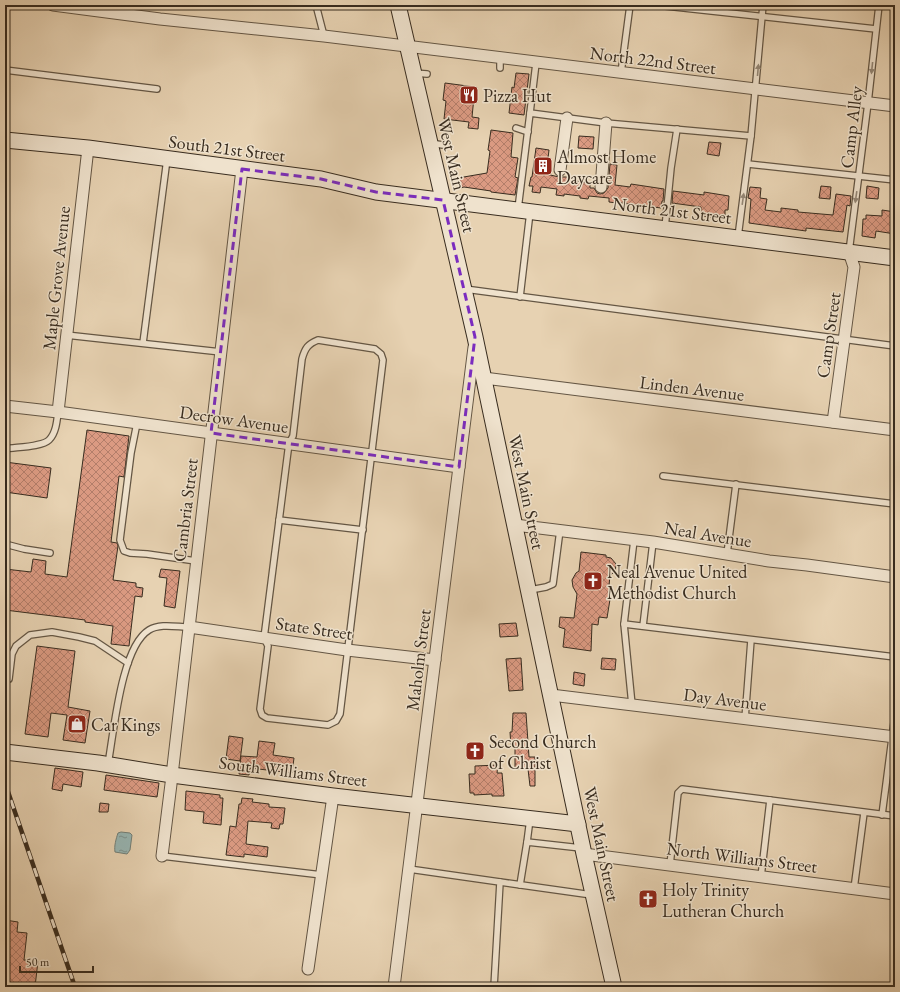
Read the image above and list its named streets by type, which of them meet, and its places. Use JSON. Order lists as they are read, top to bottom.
{
  "streets": {
    "main road": [
      "South 21st Street",
      "West Main Street",
      "North 21st Street",
      "South Williams Street"
    ],
    "street": [
      "North 22nd Street",
      "Maple Grove Avenue",
      "Camp Street",
      "Linden Avenue",
      "Decrow Avenue",
      "Cambria Street",
      "Neal Avenue",
      "State Street",
      "Maholm Street",
      "Day Avenue",
      "North Williams Street"
    ],
    "lane": ["Camp Alley"]
  },
  "crossings": [
    ["North 22nd Street", "Camp Alley"],
    ["North 22nd Street", "West Main Street"],
    ["Camp Alley", "North 21st Street"],
    ["Camp Alley", "Camp Street"],
    ["South 21st Street", "West Main Street"],
    ["South 21st Street", "North 21st Street"],
    ["South 21st Street", "Maple Grove Avenue"],
    ["South 21st Street", "Cambria Street"],
    ["West Main Street", "North 21st Street"],
    ["West Main Street", "Linden Avenue"],
    ["West Main Street", "Neal Avenue"],
    ["West Main Street", "Maholm Street"],
    ["West Main Street", "Day Avenue"],
    ["West Main Street", "South Williams Street"],
    ["West Main Street", "North Williams Street"],
    ["North 21st Street", "Camp Street"],
    ["Maple Grove Avenue", "Decrow Avenue"],
    ["Camp Street", "Linden Avenue"],
    ["Decrow Avenue", "Cambria Street"],
    ["Decrow Avenue", "Maholm Street"],
    ["Cambria Street", "State Street"],
    ["Cambria Street", "South Williams Street"],
    ["State Street", "Maholm Street"],
    ["Maholm Street", "South Williams Street"]
  ],
  "one_way": ["Camp Alley"],
  "places": {
    "restaurant": ["Pizza Hut"],
    "building": ["Almost Home Daycare"],
    "church": ["Neal Avenue United Methodist Church", "Second Church of Christ", "Holy Trinity Lutheran Church"],
    "shop": ["Car Kings"]
  },
  "scale_bar": "50 m"
}
